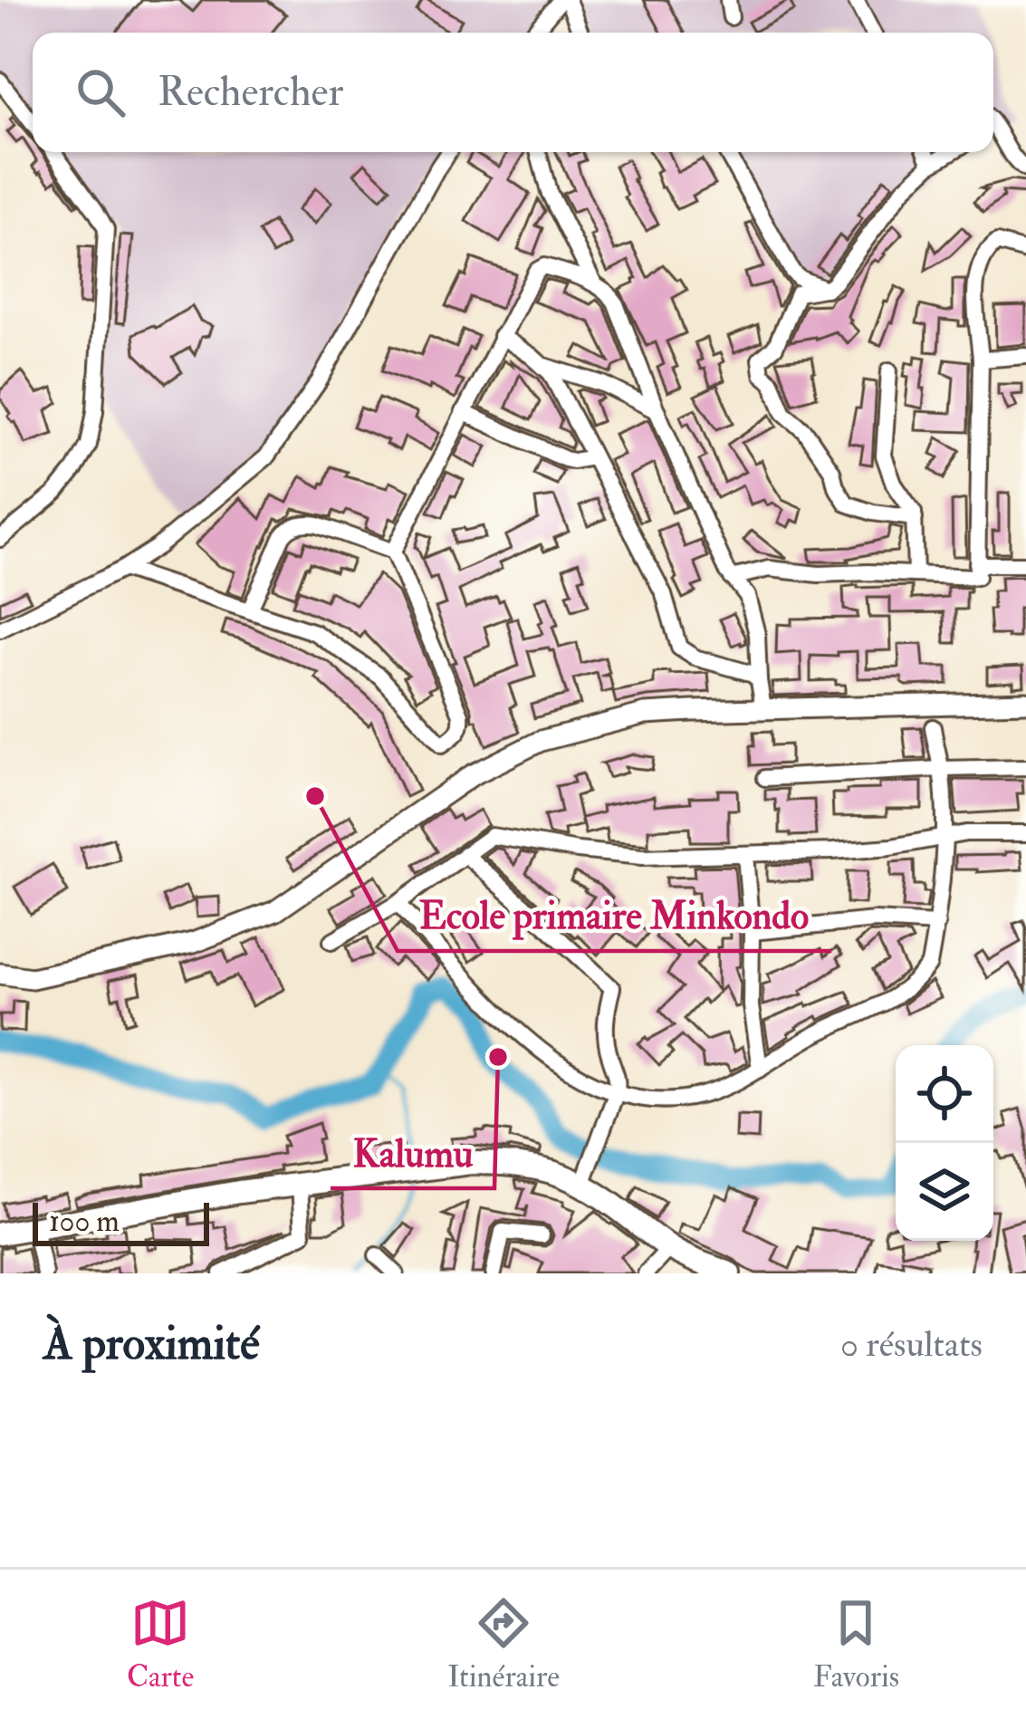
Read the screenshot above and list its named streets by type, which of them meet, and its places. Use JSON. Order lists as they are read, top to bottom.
{
  "places": ["Ecole primaire Minkondo", "Kalumu"],
  "scale_bar": "100 m",
  "page": {
    "search": "Rechercher",
    "scale": "100 m",
    "heading": ["À proximité", "0 résultats"],
    "nav": ["Carte", "Itinéraire", "Favoris"]
  }
}
